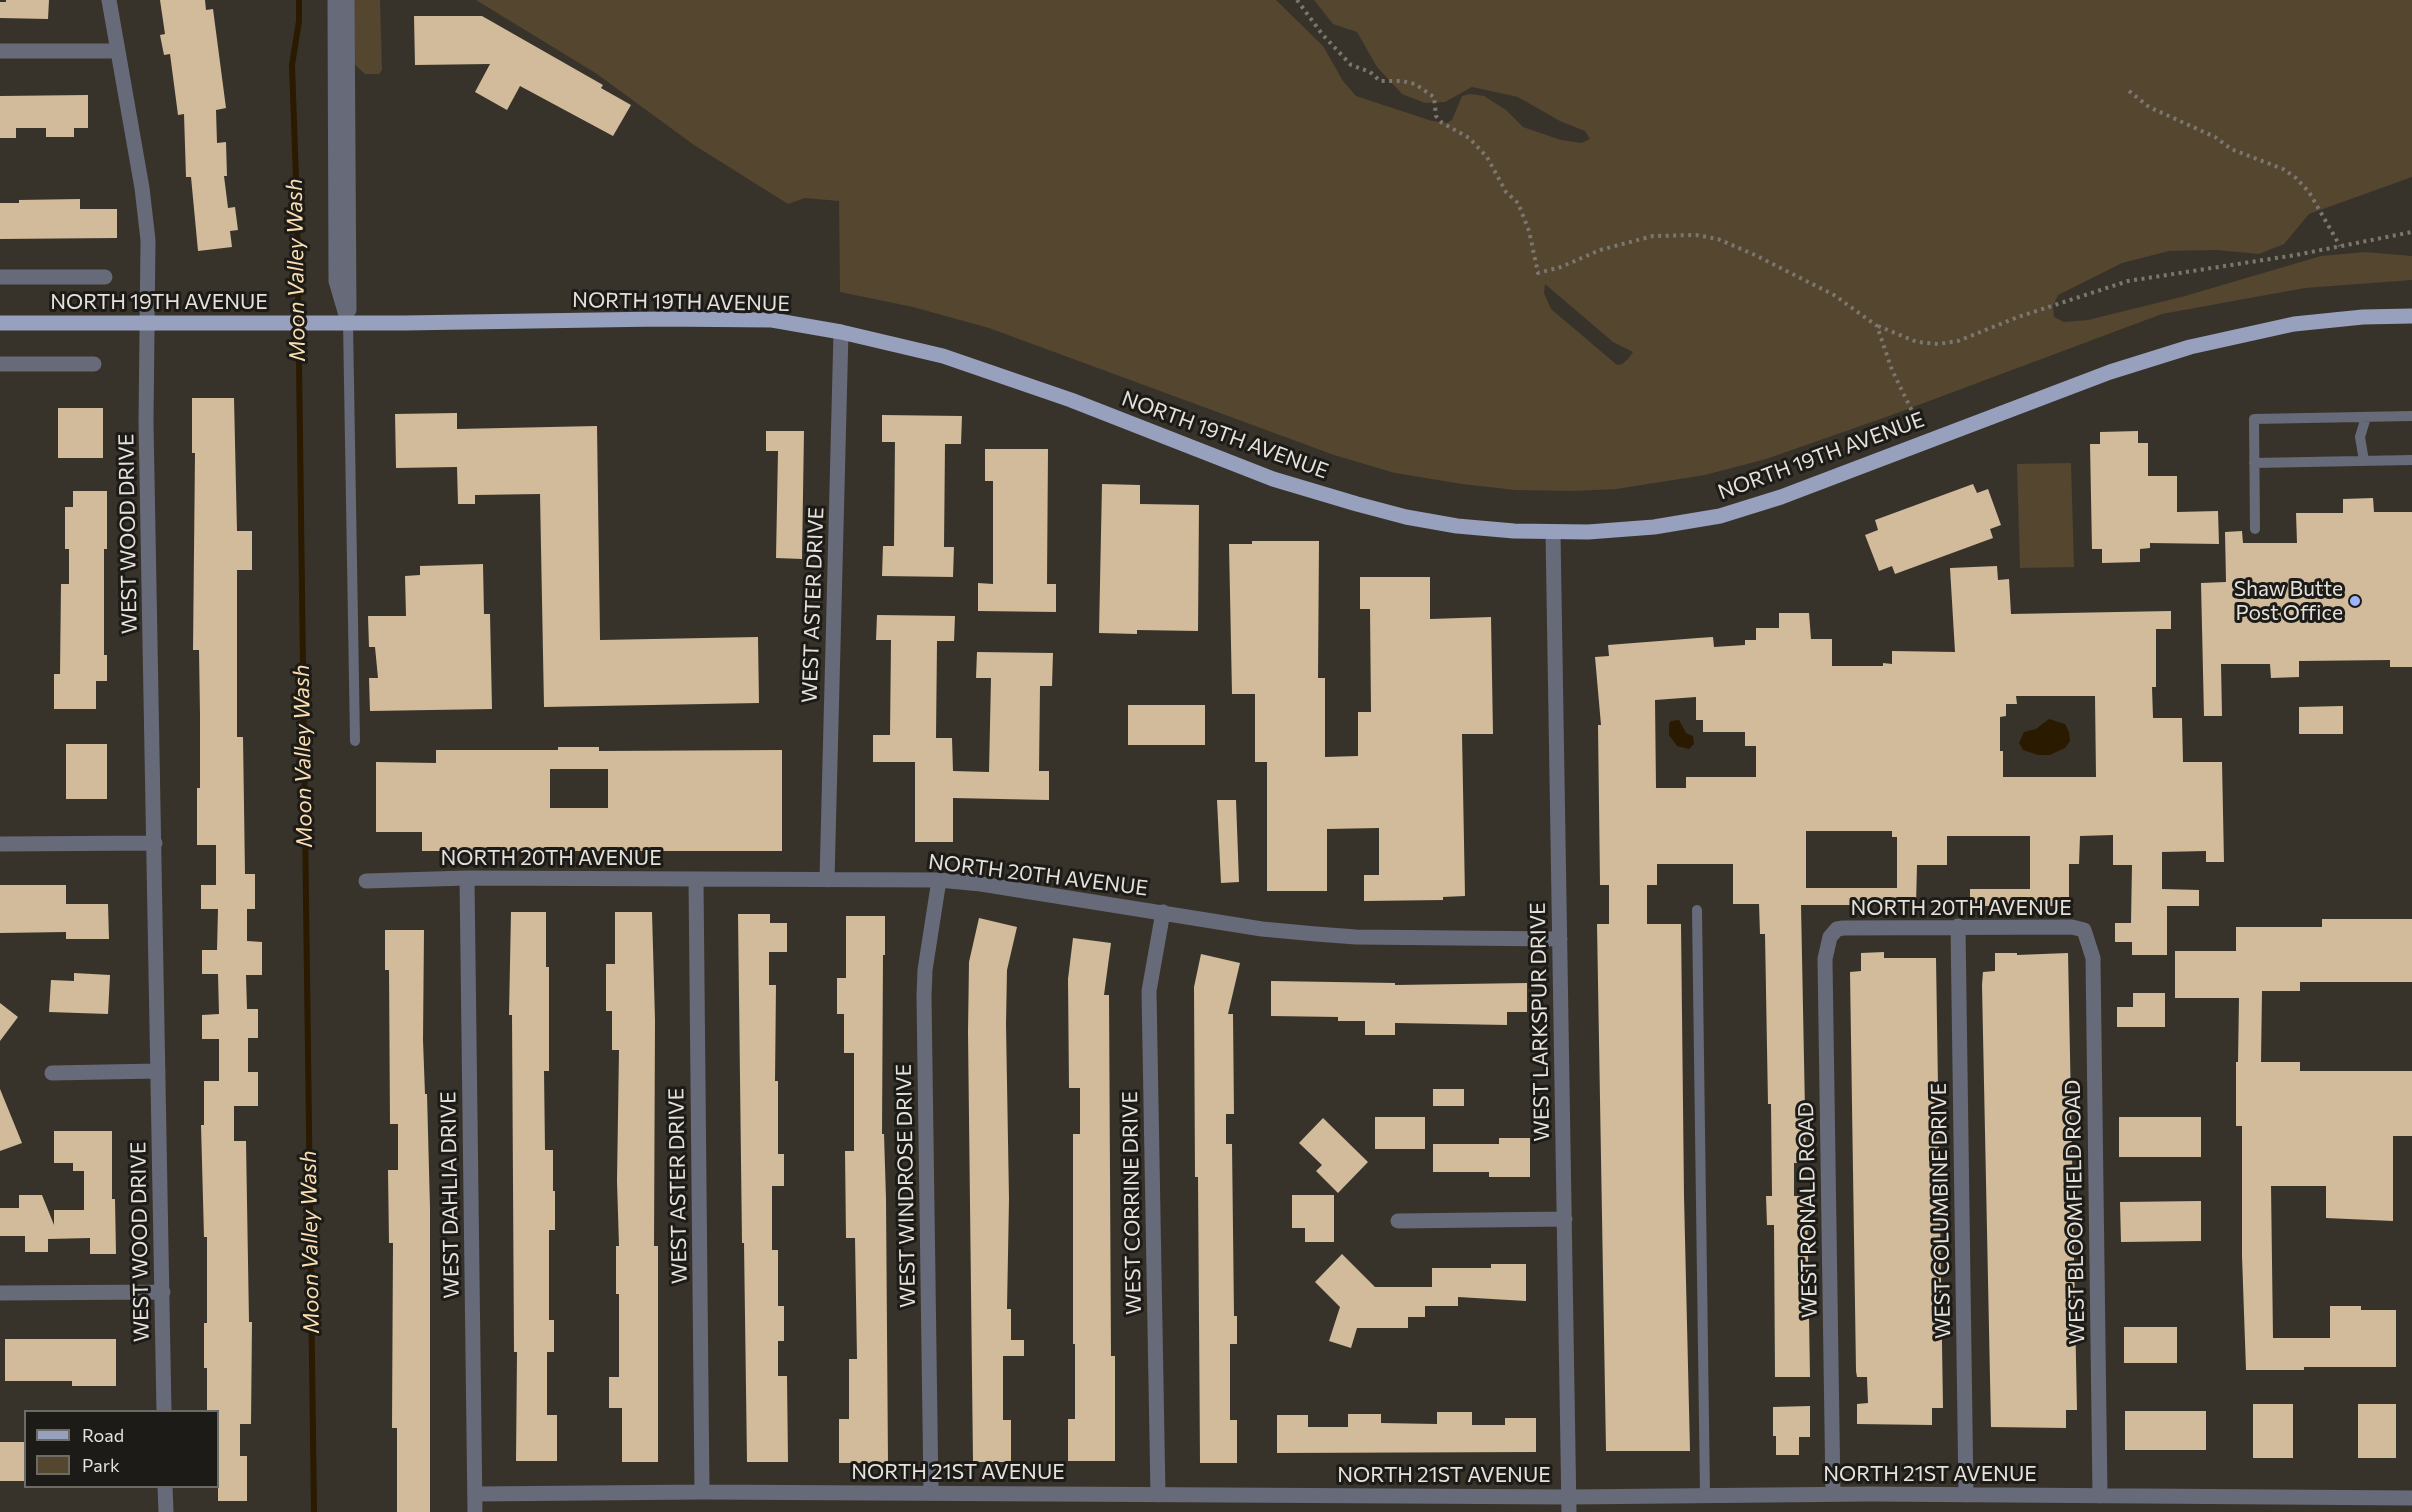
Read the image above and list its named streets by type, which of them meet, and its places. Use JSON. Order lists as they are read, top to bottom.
{
  "streets": {
    "main road": ["NORTH 19TH AVENUE"],
    "street": [
      "WEST WOOD DRIVE",
      "WEST ASTER DRIVE",
      "NORTH 20TH AVENUE",
      "WEST LARKSPUR DRIVE",
      "WEST WINDROSE DRIVE",
      "WEST DAHLIA DRIVE",
      "WEST CORRINE DRIVE",
      "WEST RONALD ROAD",
      "WEST COLUMBINE DRIVE",
      "WEST BLOOMFIELD ROAD",
      "NORTH 21ST AVENUE"
    ]
  },
  "crossings": [
    ["NORTH 19TH AVENUE", "WEST WOOD DRIVE"],
    ["NORTH 19TH AVENUE", "WEST ASTER DRIVE"],
    ["NORTH 19TH AVENUE", "WEST LARKSPUR DRIVE"],
    ["WEST ASTER DRIVE", "NORTH 20TH AVENUE"],
    ["WEST ASTER DRIVE", "NORTH 21ST AVENUE"],
    ["NORTH 20TH AVENUE", "WEST LARKSPUR DRIVE"],
    ["NORTH 20TH AVENUE", "WEST WINDROSE DRIVE"],
    ["NORTH 20TH AVENUE", "WEST DAHLIA DRIVE"],
    ["NORTH 20TH AVENUE", "WEST CORRINE DRIVE"],
    ["NORTH 20TH AVENUE", "WEST RONALD ROAD"],
    ["NORTH 20TH AVENUE", "WEST COLUMBINE DRIVE"],
    ["NORTH 20TH AVENUE", "WEST BLOOMFIELD ROAD"],
    ["WEST LARKSPUR DRIVE", "NORTH 21ST AVENUE"],
    ["WEST WINDROSE DRIVE", "NORTH 21ST AVENUE"],
    ["WEST DAHLIA DRIVE", "NORTH 21ST AVENUE"],
    ["WEST CORRINE DRIVE", "NORTH 21ST AVENUE"],
    ["WEST RONALD ROAD", "NORTH 21ST AVENUE"],
    ["WEST COLUMBINE DRIVE", "NORTH 21ST AVENUE"],
    ["WEST BLOOMFIELD ROAD", "NORTH 21ST AVENUE"]
  ],
  "water": ["Moon Valley Wash"],
  "places": ["Shaw Butte Post Office"],
  "legend": ["Road", "Park"]
}
